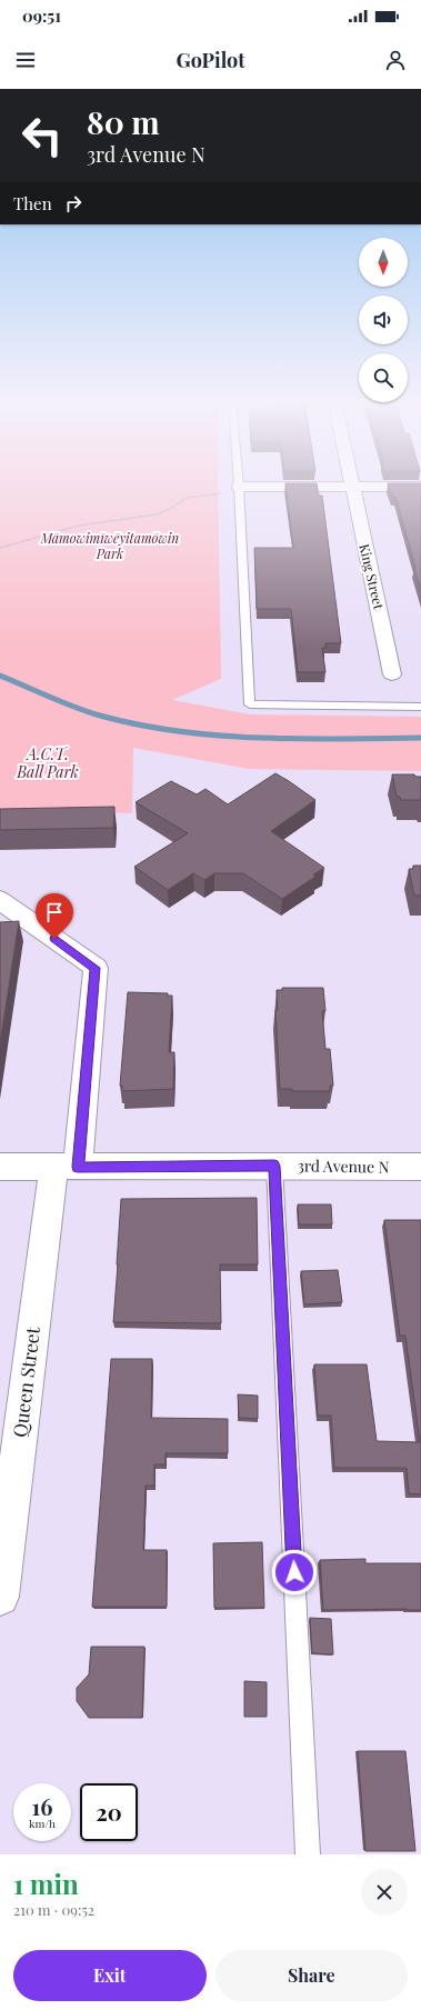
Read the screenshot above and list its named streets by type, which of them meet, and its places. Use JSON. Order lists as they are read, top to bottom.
{
  "streets": {
    "street": ["King Street", "3rd Avenue N", "Queen Street"]
  },
  "crossings": [
    ["3rd Avenue N", "Queen Street"]
  ],
  "parks": ["Māmowimīwēyitamōwin Park", "A.C.T. Ball Park"],
  "north": "bottom",
  "page": {
    "status": "09:51",
    "header": "GoPilot",
    "turn": ["80 m", "3rd Avenue N"],
    "then": "Then",
    "speed": "16 km/h",
    "limit": "20",
    "heading": ["1 min", "210 m · 09:52"],
    "buttons": ["Exit", "Share"]
  }
}
